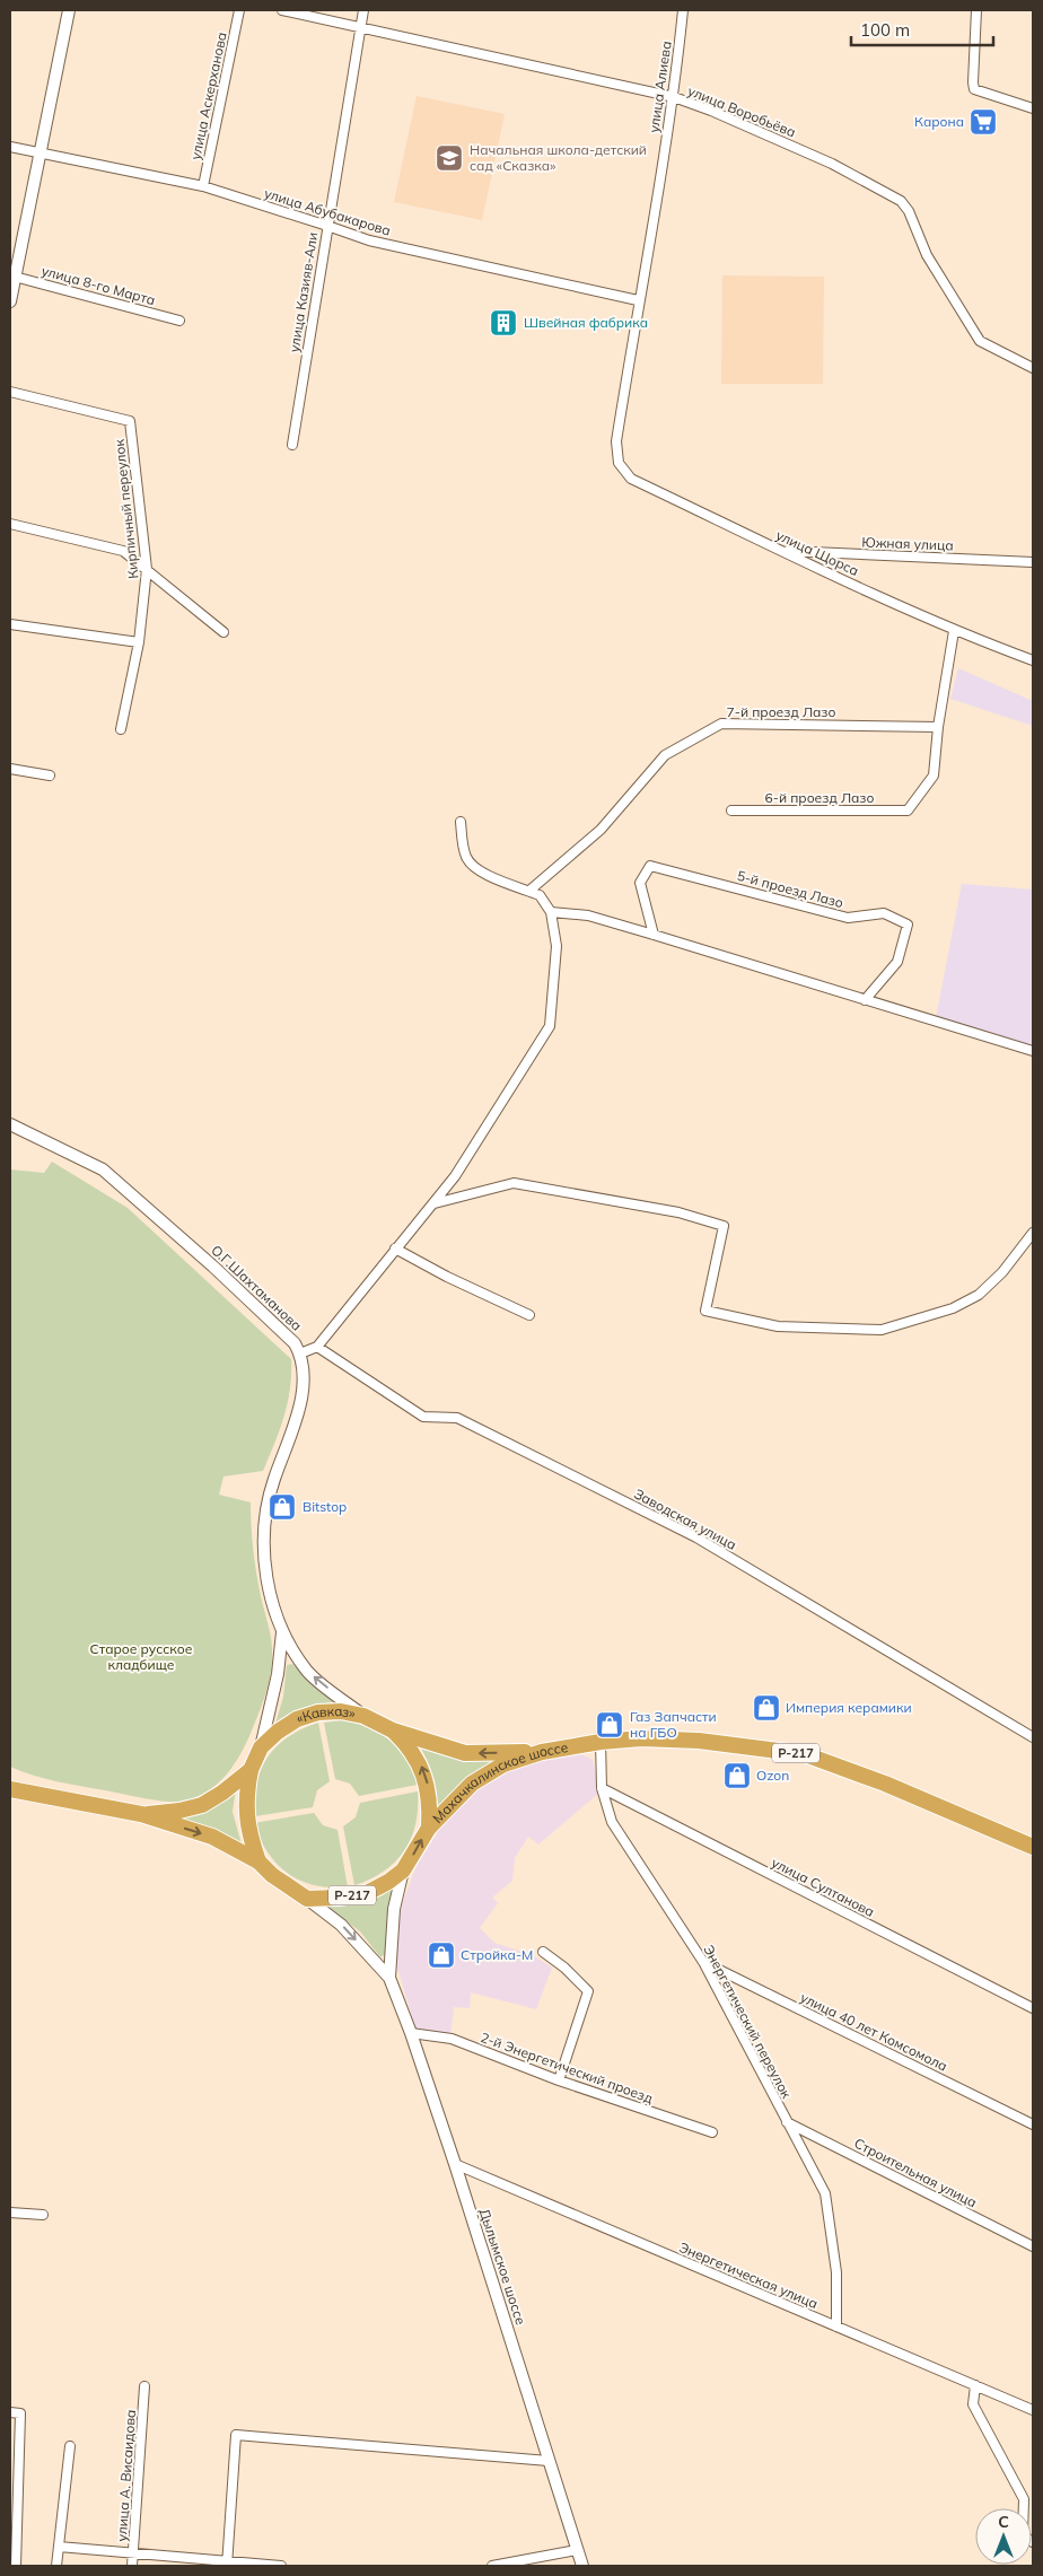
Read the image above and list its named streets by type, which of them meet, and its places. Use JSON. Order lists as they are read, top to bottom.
{
  "streets": {
    "highway": ["«Кавказ»", "Р-217", "Махачкалинское шоссе"],
    "main road": ["О.Г.Шахтаманова", "Дылымское шоссе"],
    "street": [
      "улица Алиева",
      "улица Аскерханова",
      "улица Воробьёва",
      "улица Абубакарова",
      "улица 8-го Марта",
      "улица Казияв-Али",
      "Кирпичный переулок",
      "Южная улица",
      "улица Щорса",
      "7-й проезд Лазо",
      "6-й проезд Лазо",
      "5-й проезд Лазо",
      "Заводская улица",
      "улица Султанова",
      "Энергетический переулок",
      "улица 40 лет Комсомола",
      "2-й Энергетический проезд",
      "Строительная улица",
      "Энергетическая улица",
      "улица А. Висаидова"
    ]
  },
  "crossings": [
    ["улица Алиева", "улица Воробьёва"],
    ["улица Алиева", "улица Абубакарова"],
    ["улица Алиева", "улица Щорса"],
    ["улица Аскерханова", "улица Абубакарова"],
    ["улица Воробьёва", "улица Казияв-Али"],
    ["улица Абубакарова", "улица Казияв-Али"],
    ["Южная улица", "улица Щорса"],
    ["7-й проезд Лазо", "6-й проезд Лазо"],
    ["О.Г.Шахтаманова", "Р-217"],
    ["«Кавказ»", "Р-217"],
    ["«Кавказ»", "Махачкалинское шоссе"],
    ["Р-217", "Махачкалинское шоссе"],
    ["Р-217", "Дылымское шоссе"],
    ["Махачкалинское шоссе", "Энергетический переулок"],
    ["улица Султанова", "Энергетический переулок"],
    ["Энергетический переулок", "улица 40 лет Комсомола"],
    ["Энергетический переулок", "Строительная улица"],
    ["Энергетический переулок", "Энергетическая улица"],
    ["2-й Энергетический проезд", "Дылымское шоссе"],
    ["Дылымское шоссе", "Энергетическая улица"]
  ],
  "parks": ["Старое русское кладбище"],
  "places": {
    "supermarket": ["Карона"],
    "school or university": ["Начальная школа-детский сад «Сказка»"],
    "building": ["Швейная фабрика"],
    "shop": [
      "Bitstop",
      "Империя керамики",
      "Газ Запчасти на ГБО",
      "Ozon",
      "Стройка-М"
    ]
  },
  "scale_bar": "100 m",
  "north": "top"
}
